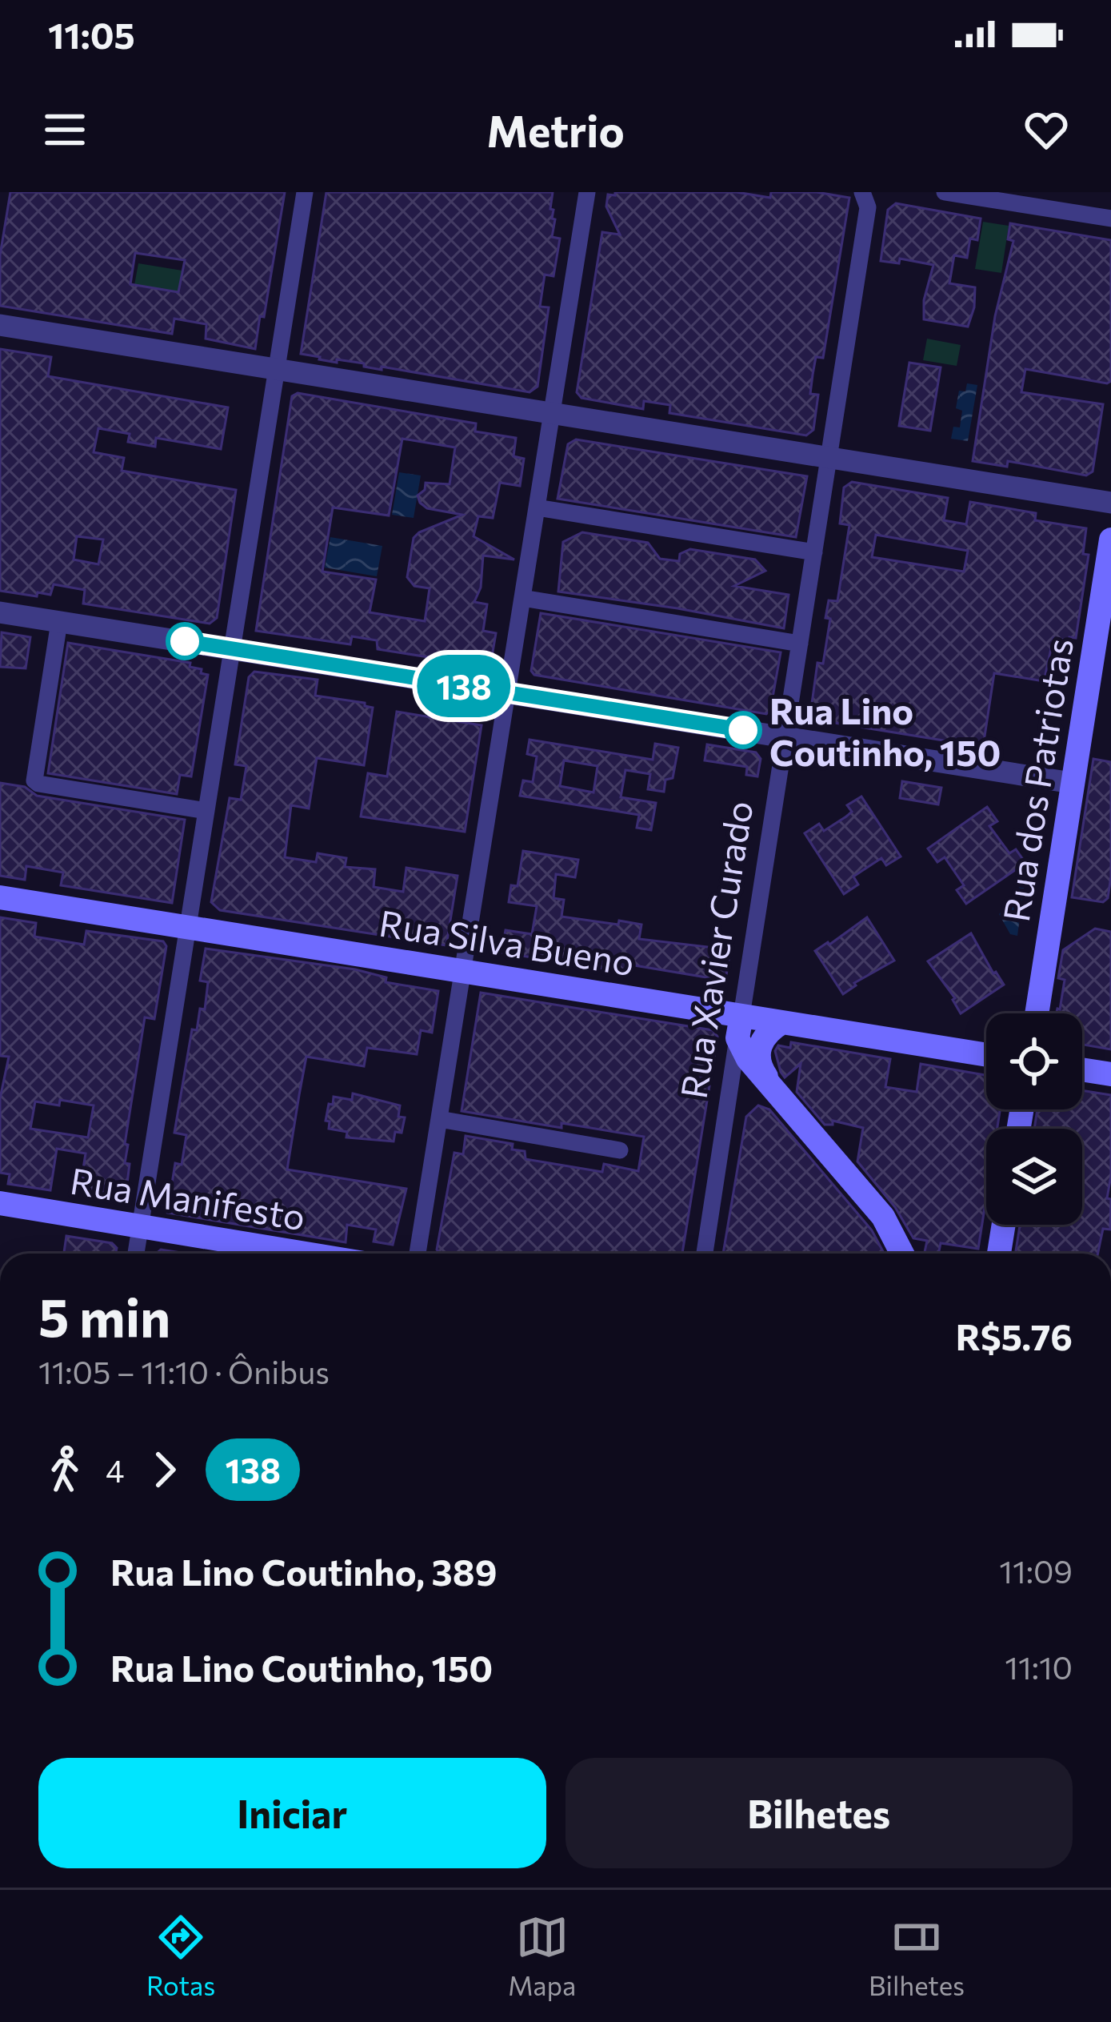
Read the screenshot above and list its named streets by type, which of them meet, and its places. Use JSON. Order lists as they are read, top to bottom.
{
  "streets": {
    "main road": ["Rua dos Patriotas", "Rua Silva Bueno", "Rua Manifesto"],
    "street": ["Rua Xavier Curado"]
  },
  "crossings": [
    ["Rua Silva Bueno", "Rua Xavier Curado"]
  ],
  "places": ["Rua Lino Coutinho, 150"],
  "lines": ["bus line 138"],
  "page": {
    "status": "11:05",
    "header": "Metrio",
    "on_map": "138",
    "heading": ["5 min", "11:05 – 11:10 · Ônibus", "R$5.76"],
    "legs": ["4", "138"],
    "list": [
      {
        "name": "Rua Lino Coutinho, 389",
        "value": "11:09"
      },
      {
        "name": "Rua Lino Coutinho, 150",
        "value": "11:10"
      }
    ],
    "buttons": ["Iniciar", "Bilhetes"],
    "tabs": ["Rotas", "Mapa", "Bilhetes"]
  }
}
